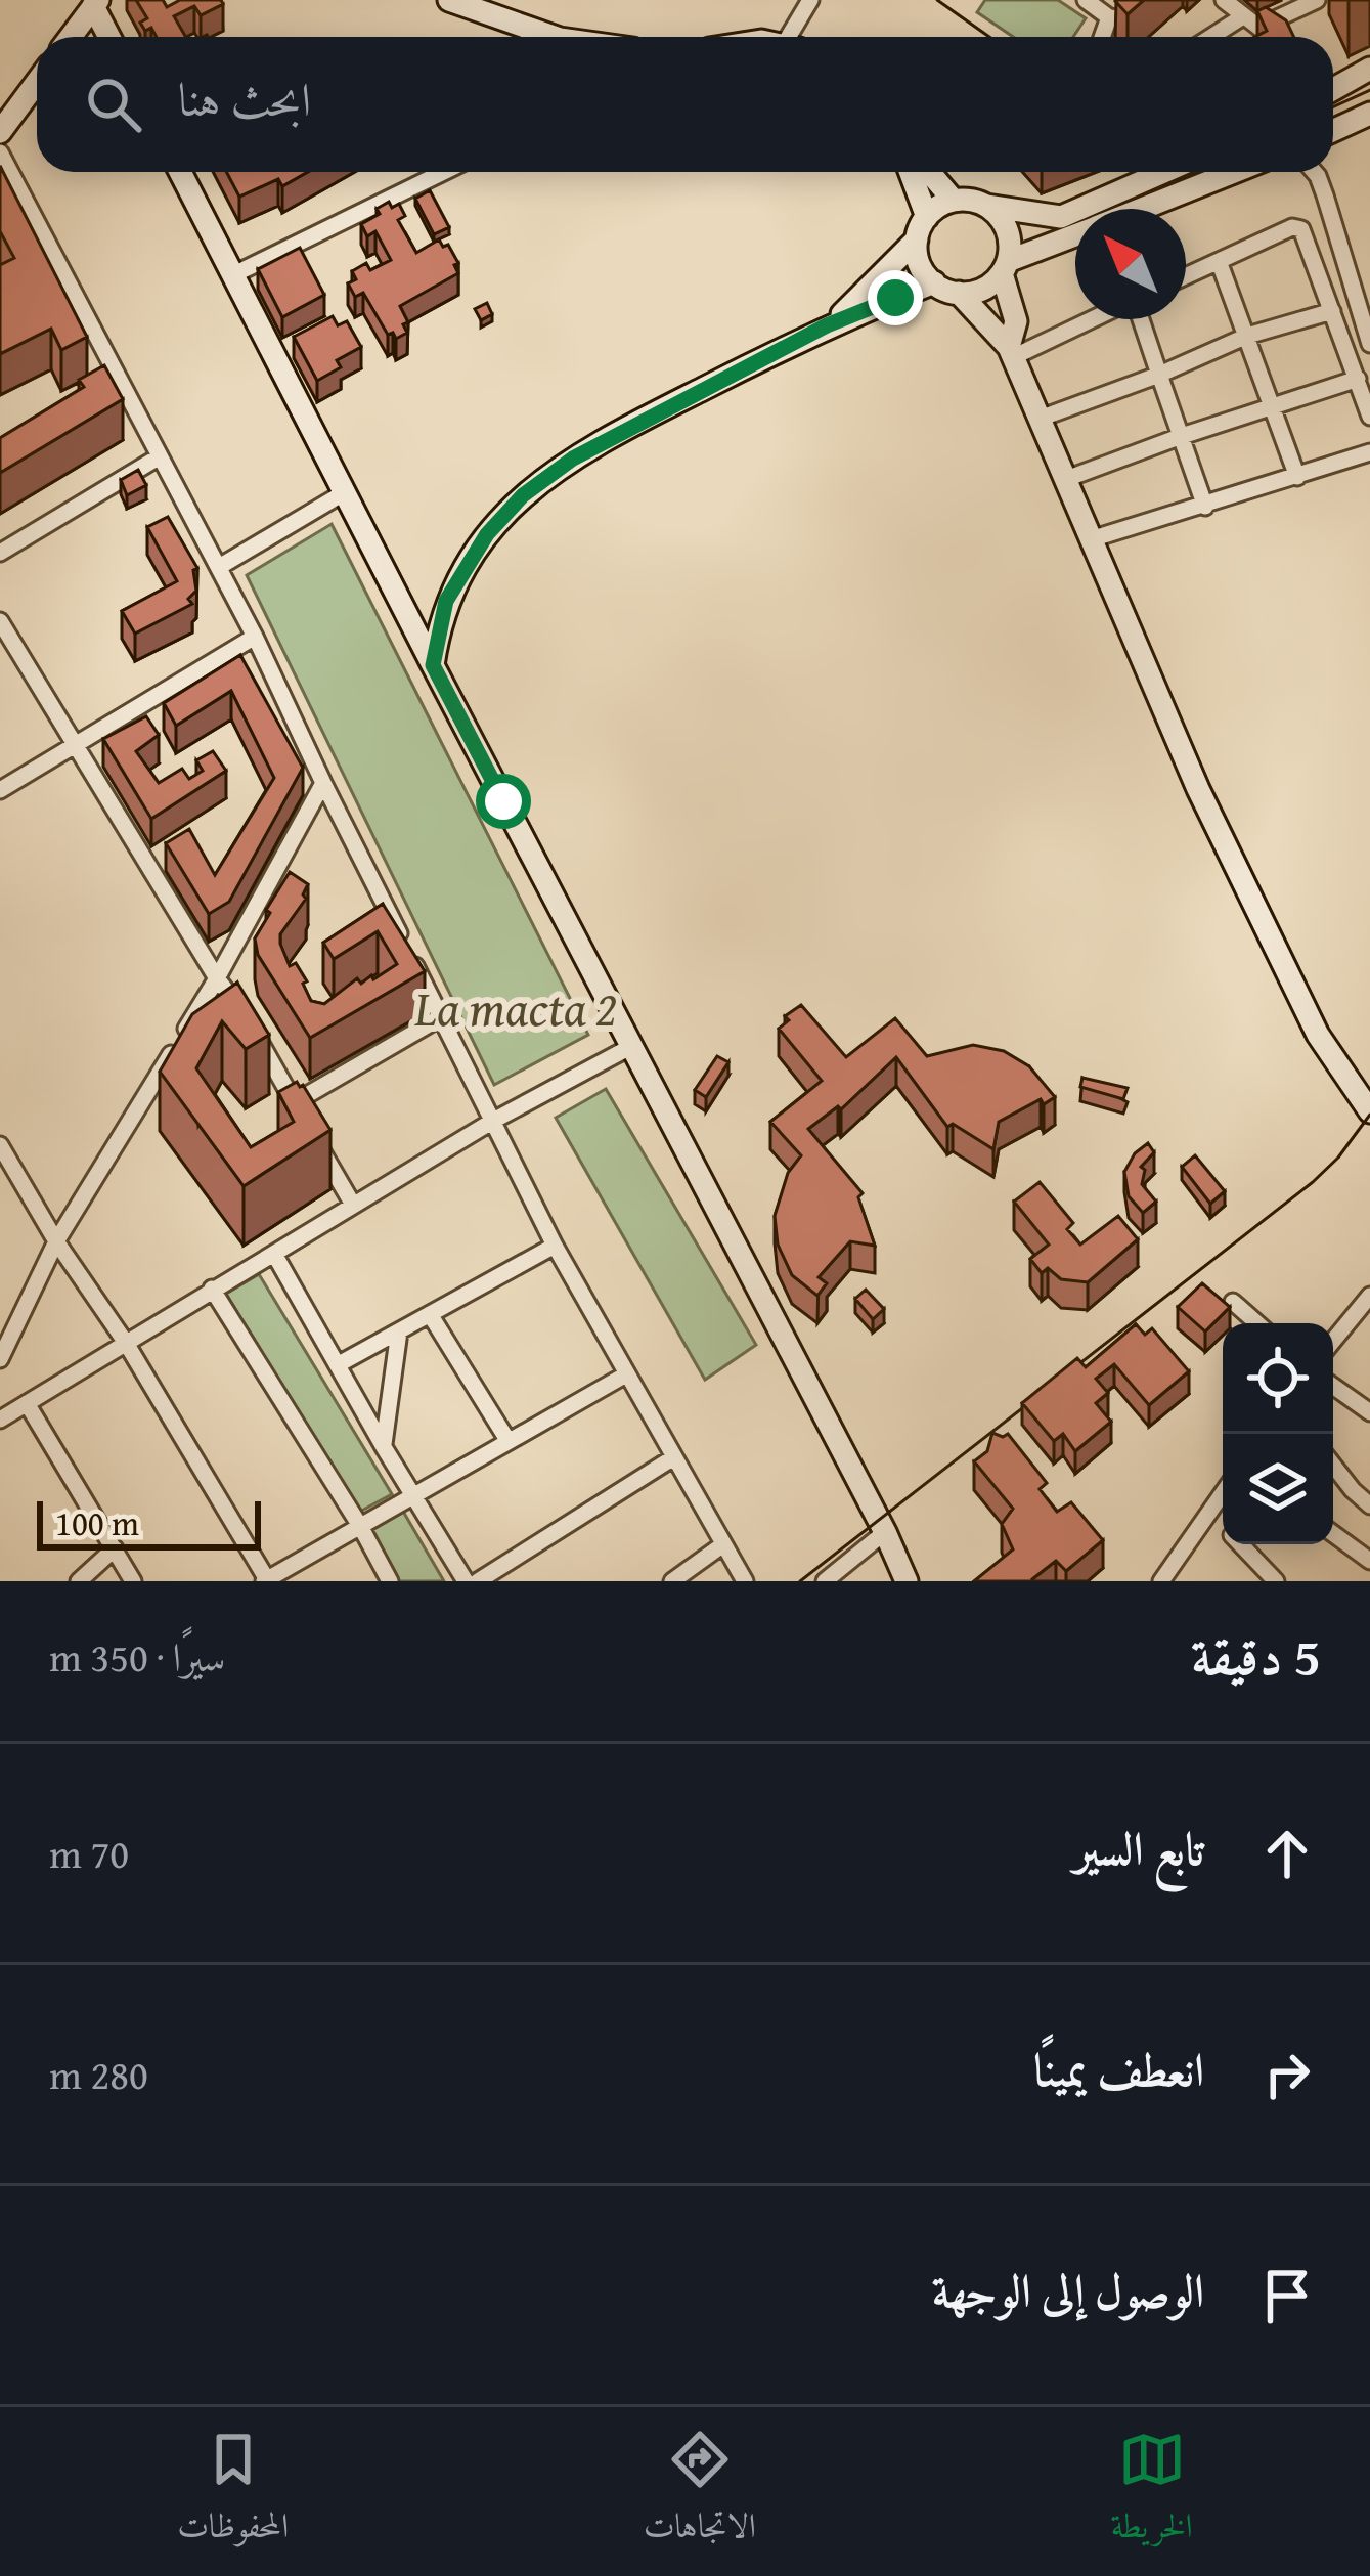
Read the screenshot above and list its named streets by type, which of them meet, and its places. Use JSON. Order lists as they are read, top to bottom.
{
  "parks": ["La macta 2"],
  "scale_bar": "100 m",
  "north": "top left",
  "page": {
    "search": "ابحث هنا",
    "scale": "100 m",
    "heading": ["5 دقيقة", "سيرًا · 350 m"],
    "list": [
      ["تابع السير", "70 m"],
      ["انعطف يمينًا", "280 m"],
      "الوصول إلى الوجهة"
    ],
    "nav": ["الخريطة", "الاتجاهات", "المحفوظات"]
  }
}
